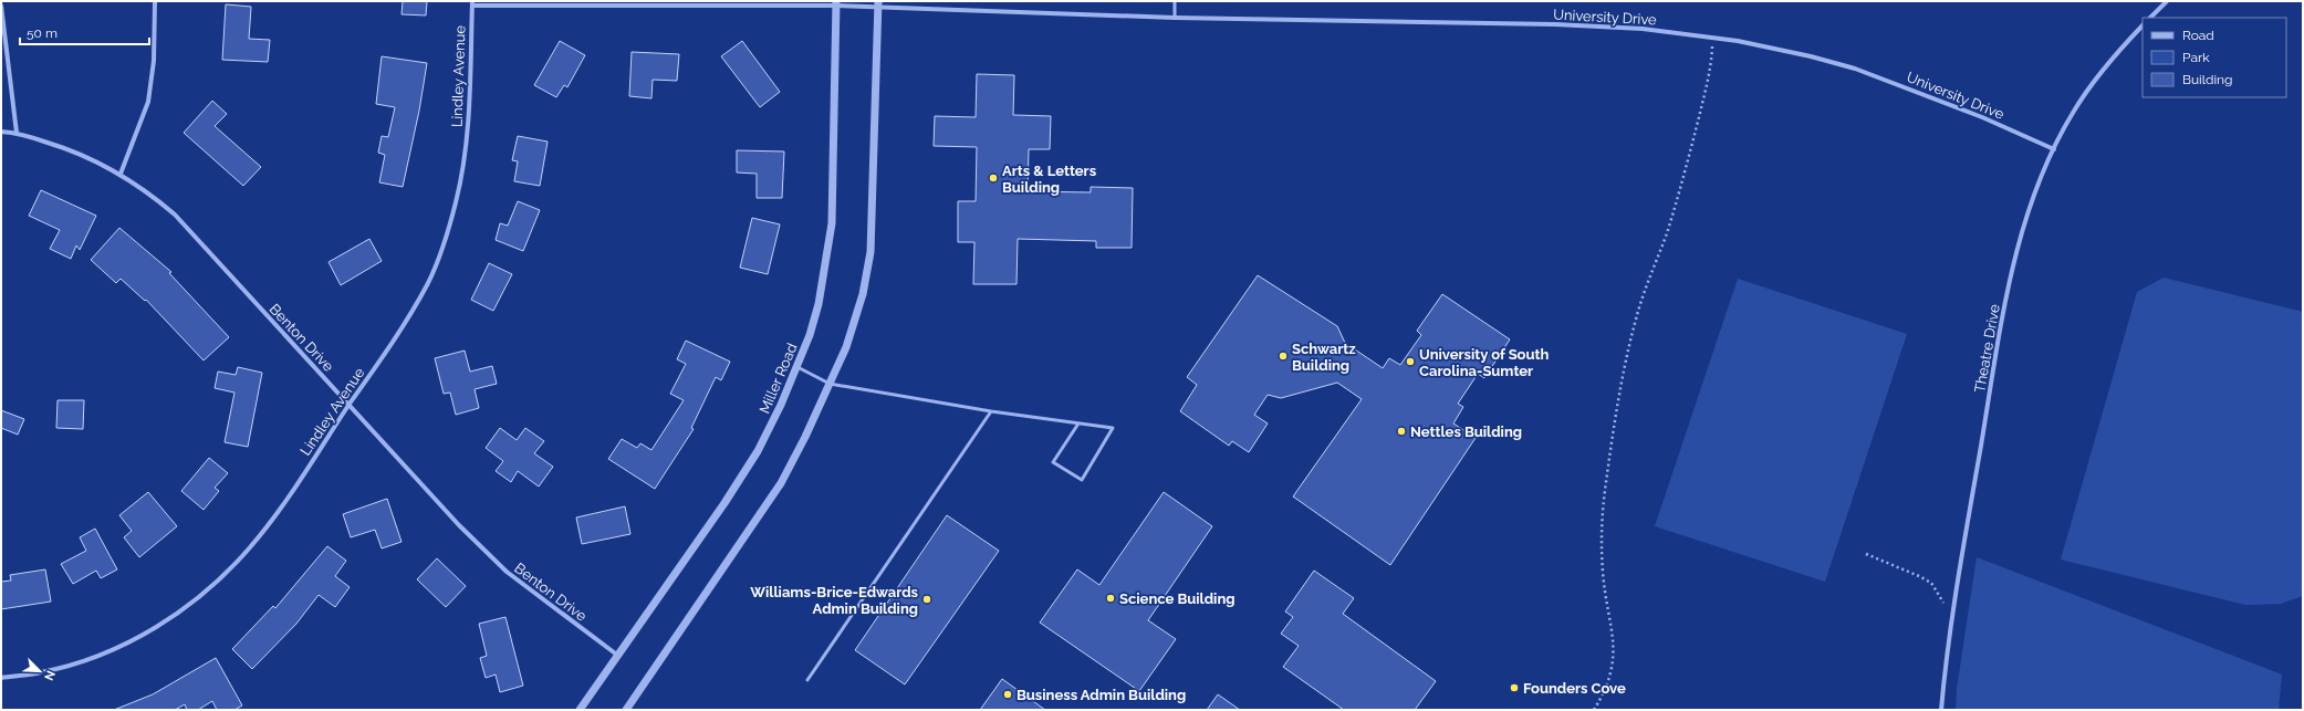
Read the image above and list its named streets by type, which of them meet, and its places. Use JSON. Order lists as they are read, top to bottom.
{
  "streets": {
    "street": [
      "University Drive",
      "Lindley Avenue",
      "Benton Drive",
      "Theatre Drive",
      "Miller Road"
    ]
  },
  "crossings": [
    ["University Drive", "Lindley Avenue"],
    ["University Drive", "Theatre Drive"],
    ["University Drive", "Miller Road"],
    ["Lindley Avenue", "Benton Drive"],
    ["Benton Drive", "Miller Road"]
  ],
  "places": [
    "Arts & Letters Building",
    "Schwartz Building",
    "University of South Carolina-Sumter",
    "Nettles Building",
    "Science Building",
    "Williams-Brice-Edwards Admin Building",
    "Founders Cove",
    "Business Admin Building"
  ],
  "legend": ["Road", "Park", "Building"],
  "scale_bar": "50 m",
  "north": "bottom right"
}
